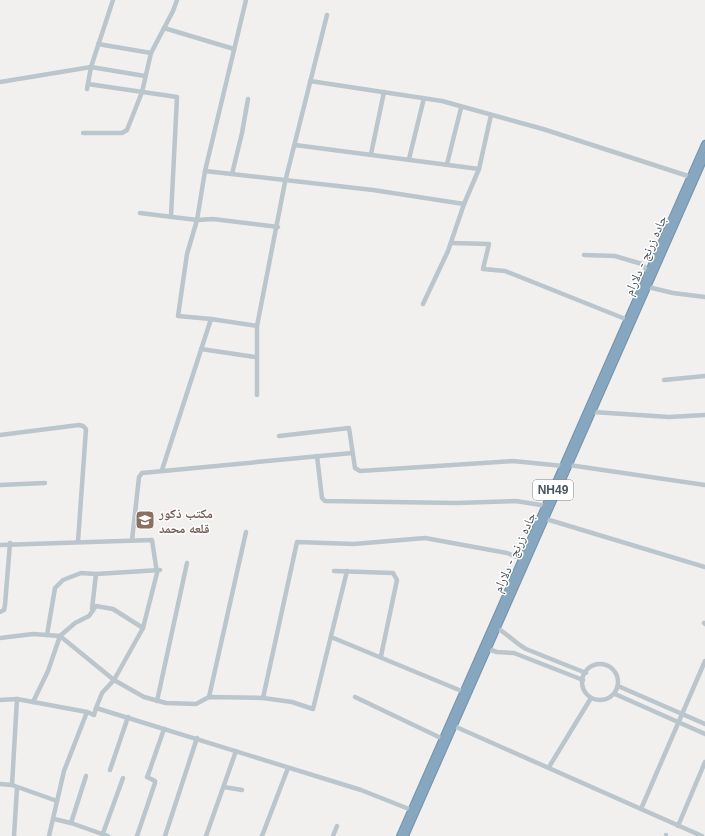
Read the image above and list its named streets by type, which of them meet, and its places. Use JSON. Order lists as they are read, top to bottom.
{
  "streets": {
    "highway": ["جاده زرنج - دلارام", "NH49"]
  },
  "places": {
    "school or university": ["مکتب ذکور قلعه محمد"]
  }
}
